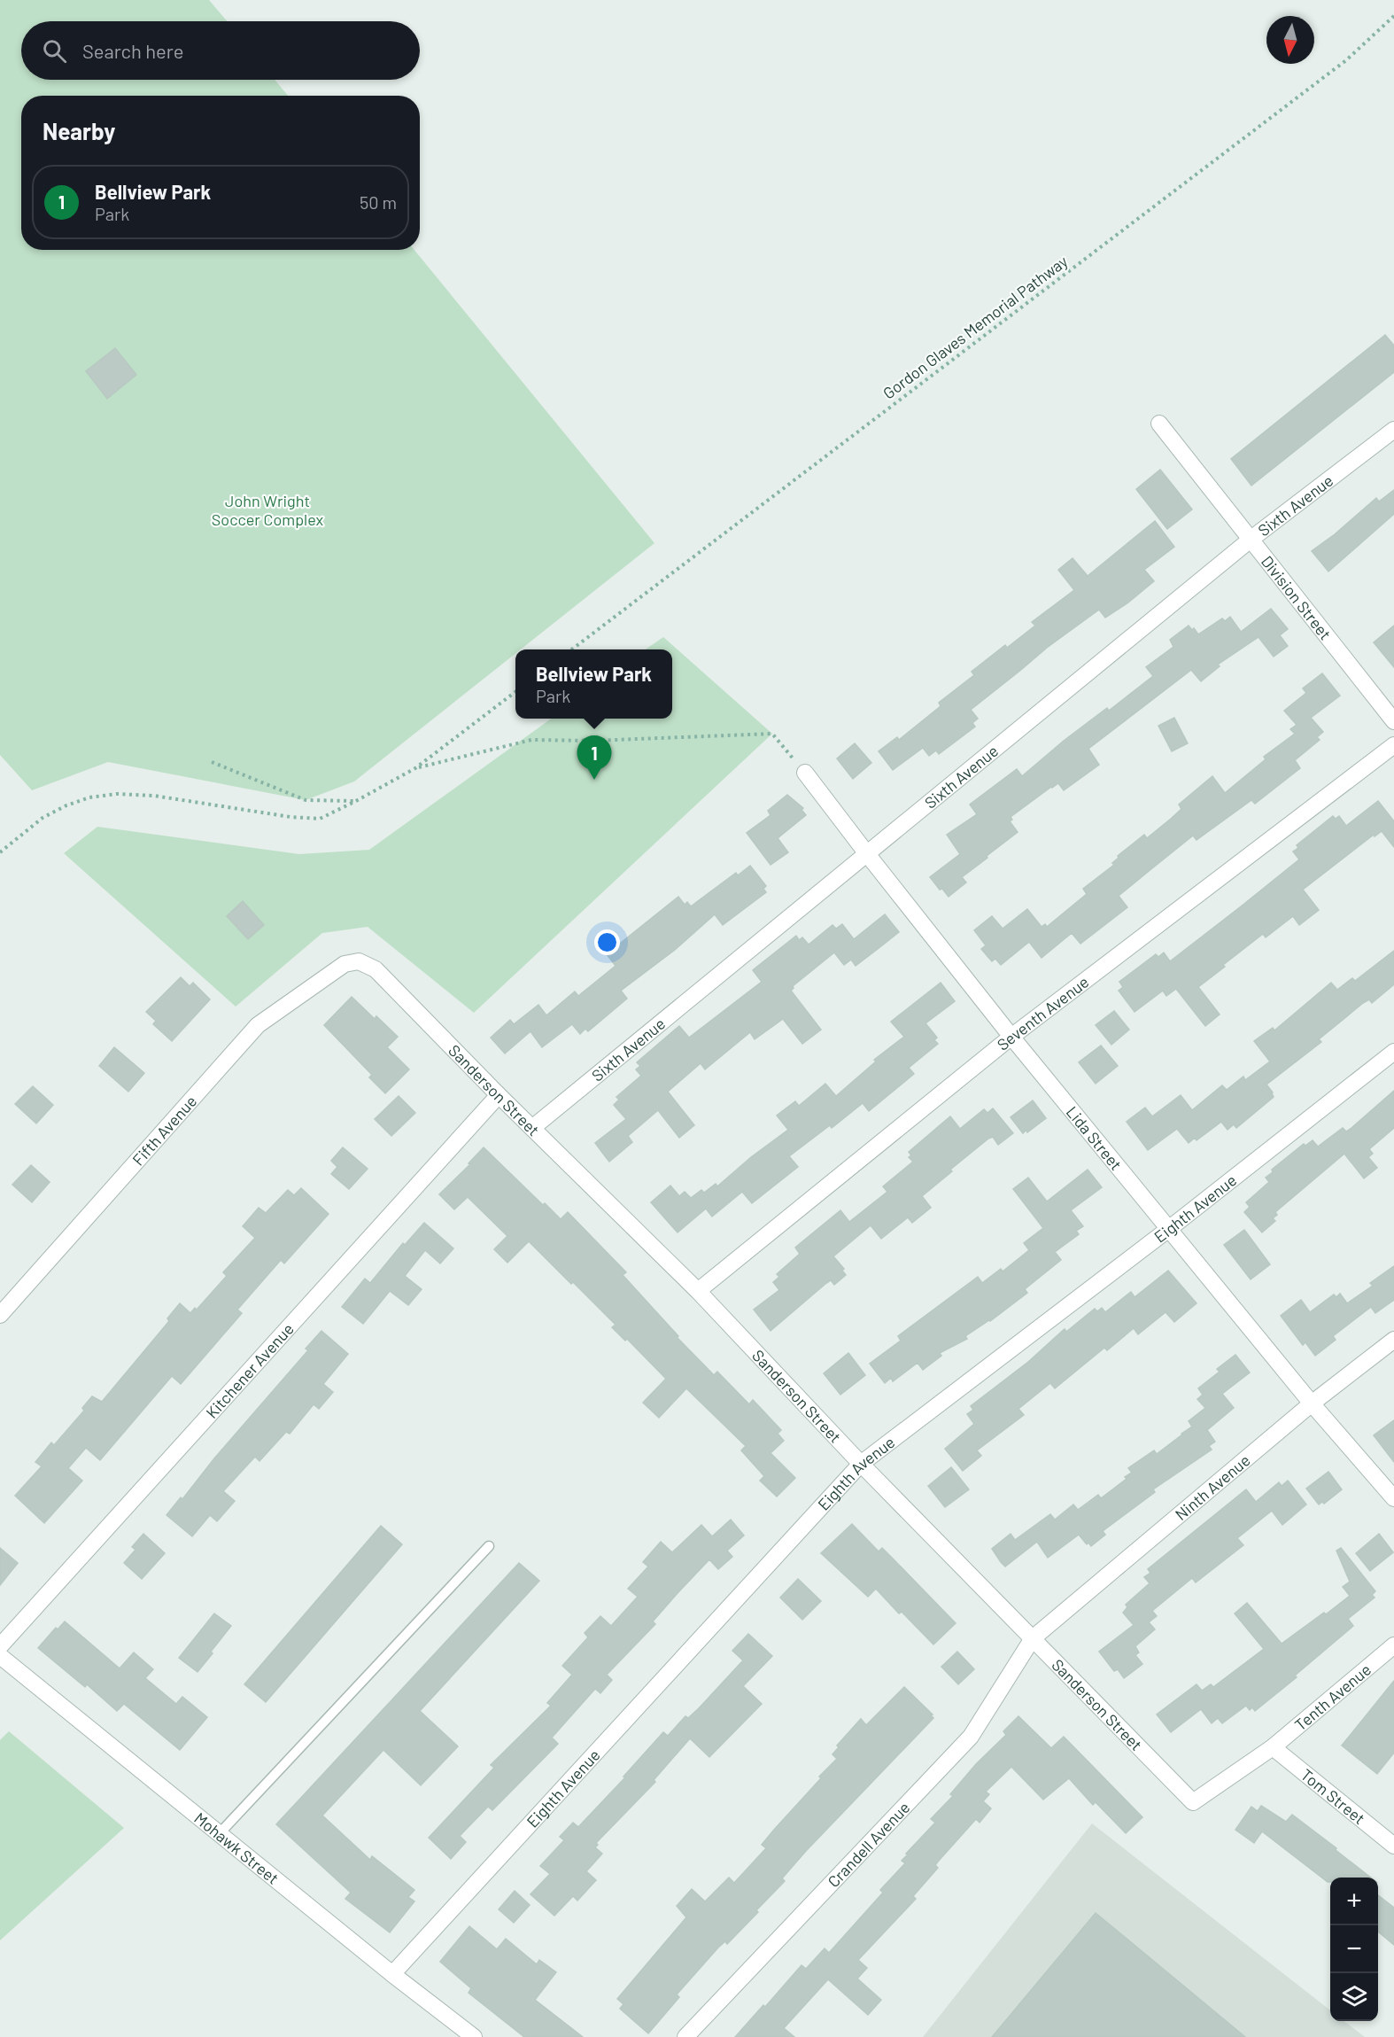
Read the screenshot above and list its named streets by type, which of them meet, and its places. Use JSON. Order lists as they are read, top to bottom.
{
  "streets": {
    "street": [
      "Sixth Avenue",
      "Division Street",
      "Seventh Avenue",
      "Sanderson Street",
      "Fifth Avenue",
      "Lida Street",
      "Eighth Avenue",
      "Kitchener Avenue",
      "Ninth Avenue",
      "Tenth Avenue",
      "Tom Street",
      "Crandell Avenue",
      "Mohawk Street"
    ],
    "path": ["Gordon Glaves Memorial Pathway"]
  },
  "crossings": [
    ["Sixth Avenue", "Division Street"],
    ["Sixth Avenue", "Sanderson Street"],
    ["Sixth Avenue", "Lida Street"],
    ["Seventh Avenue", "Sanderson Street"],
    ["Seventh Avenue", "Lida Street"],
    ["Sanderson Street", "Fifth Avenue"],
    ["Sanderson Street", "Eighth Avenue"],
    ["Sanderson Street", "Kitchener Avenue"],
    ["Sanderson Street", "Ninth Avenue"],
    ["Sanderson Street", "Tenth Avenue"],
    ["Sanderson Street", "Tom Street"],
    ["Sanderson Street", "Crandell Avenue"],
    ["Lida Street", "Eighth Avenue"],
    ["Lida Street", "Ninth Avenue"],
    ["Eighth Avenue", "Mohawk Street"],
    ["Ninth Avenue", "Crandell Avenue"],
    ["Tenth Avenue", "Tom Street"]
  ],
  "parks": ["John Wright Soccer Complex"],
  "north": "bottom",
  "page": {
    "search": "Search here",
    "heading": "Nearby",
    "list": [
      {
        "mark": "1",
        "name": "Bellview Park",
        "note": "Park",
        "value": "50 m"
      }
    ],
    "popup": ["Bellview Park", "Park"],
    "pins": "1",
    "map_buttons": ["+", "−"]
  }
}
